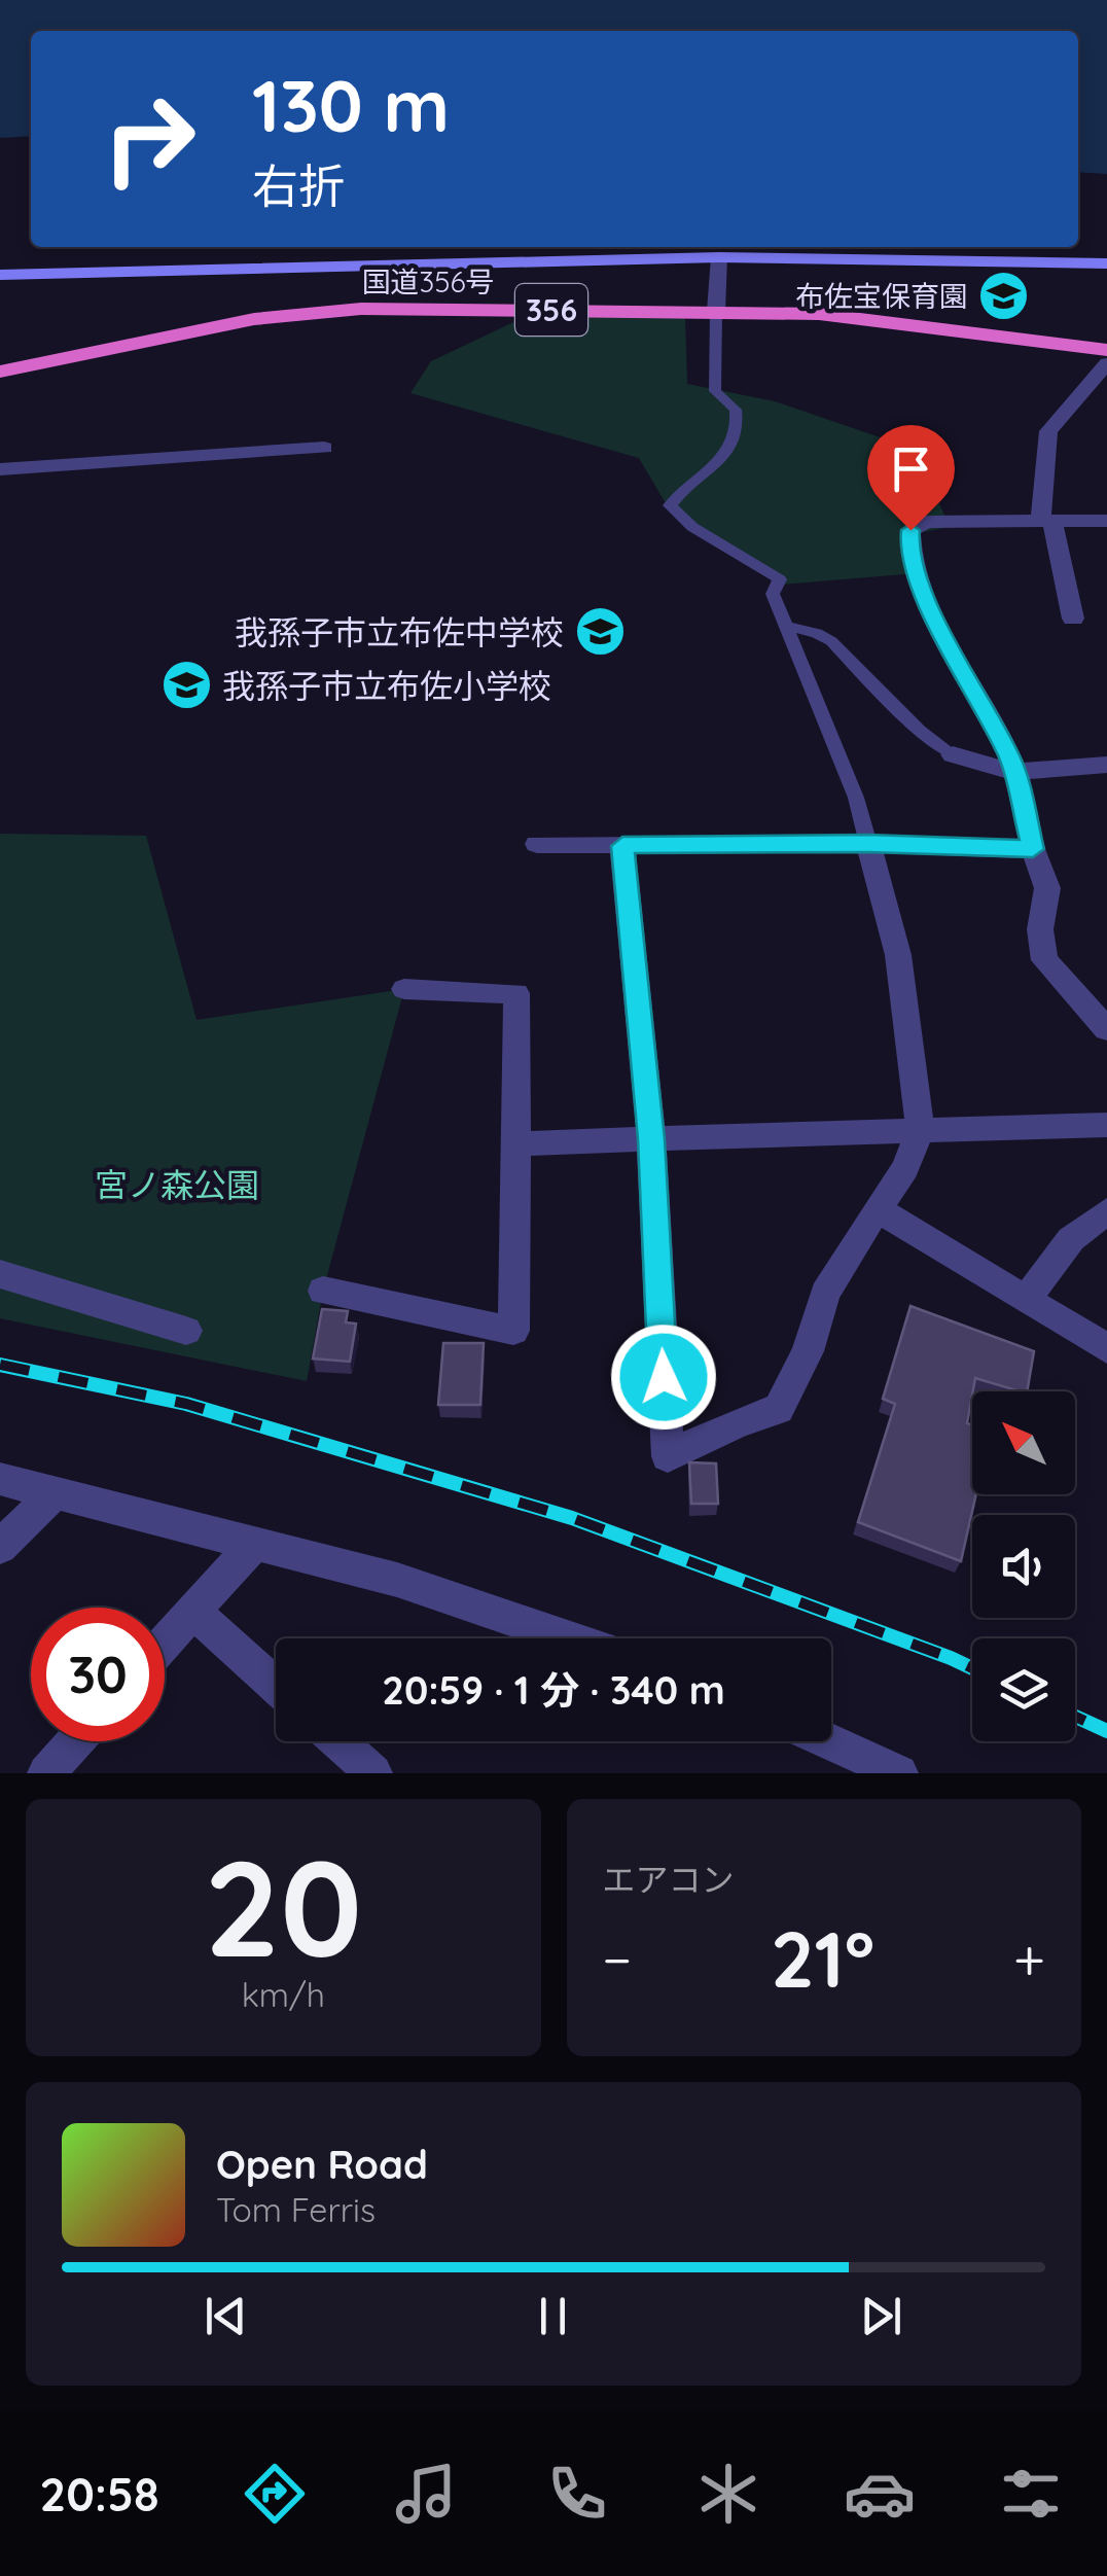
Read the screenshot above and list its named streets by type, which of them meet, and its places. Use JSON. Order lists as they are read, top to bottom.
{
  "streets": {
    "highway": ["国道356号", "356"]
  },
  "parks": ["宮ノ森公園"],
  "places": {
    "school or university": ["布佐宝保育園", "我孫子市立布佐中学校", "我孫子市立布佐小学校"]
  },
  "north": "top left",
  "page": {
    "turn": ["130 m", "右折"],
    "limit": "30",
    "trip": "20:59 · 1 分 · 340 m",
    "tile": [
      ["20", "km/h"],
      "エアコン"
    ],
    "heat": ["−", "21°", "+"],
    "song": ["Open Road", "Tom Ferris"],
    "tabs": "20:58"
  }
}
